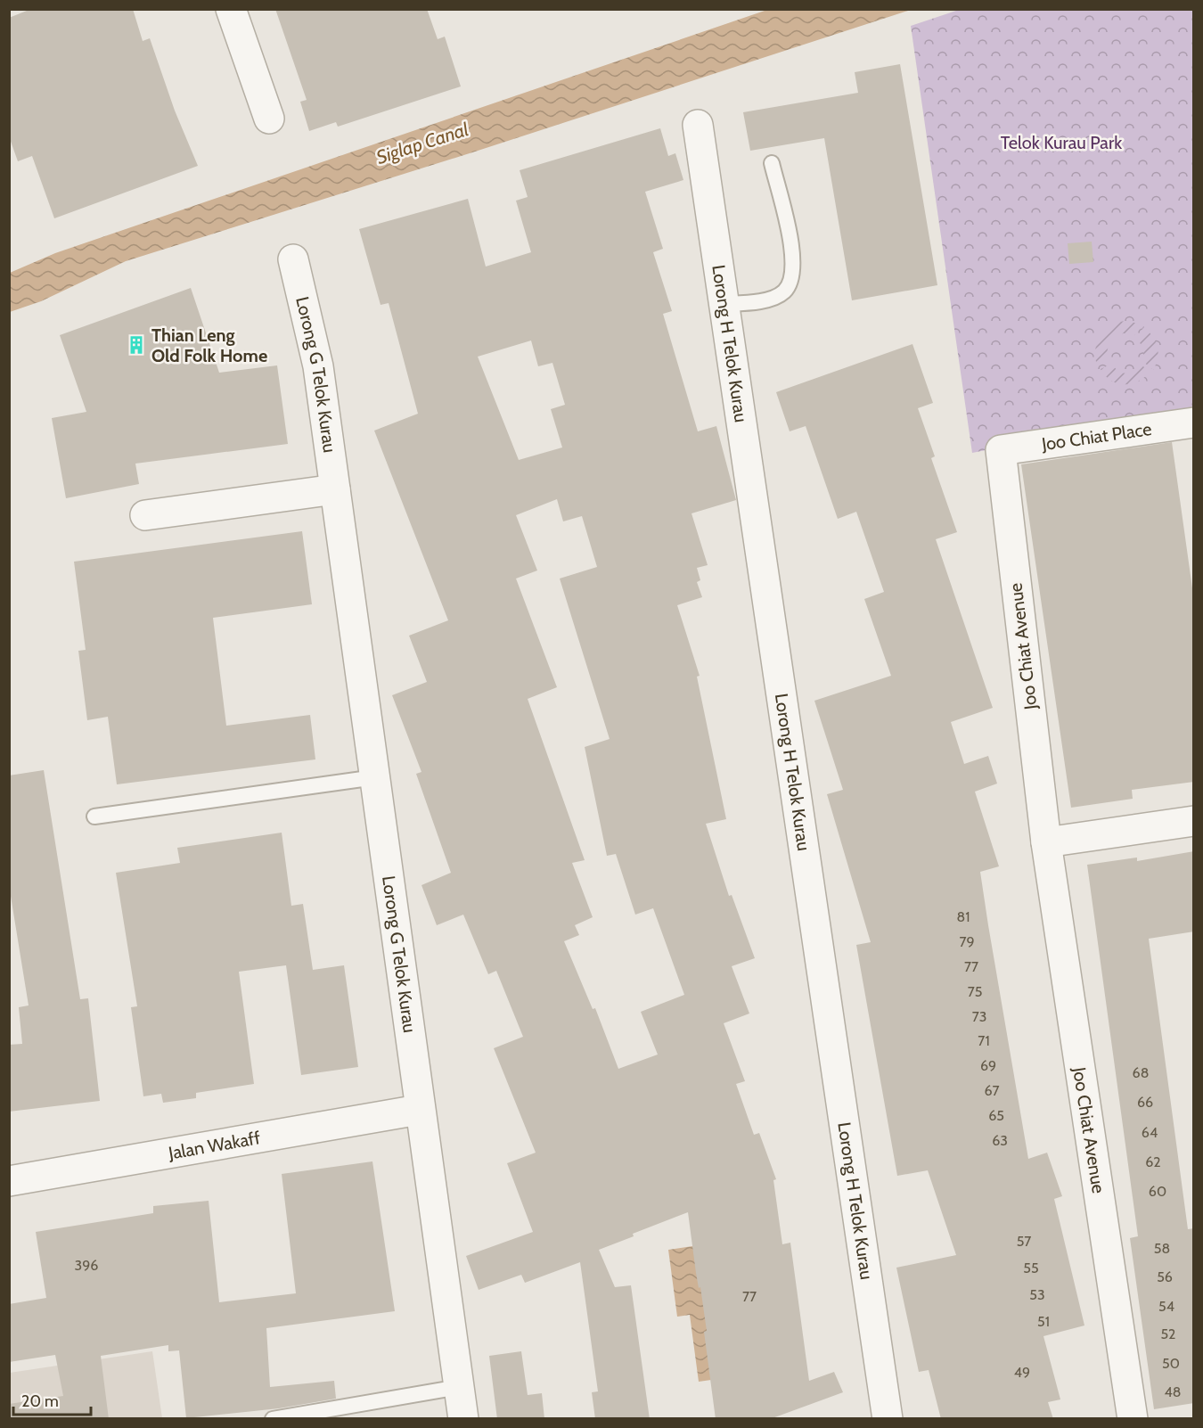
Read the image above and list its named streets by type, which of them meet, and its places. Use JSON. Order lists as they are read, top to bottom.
{
  "streets": {
    "street": [
      "Lorong H Telok Kurau",
      "Lorong G Telok Kurau",
      "Joo Chiat Place",
      "Joo Chiat Avenue",
      "Jalan Wakaff"
    ]
  },
  "crossings": [
    ["Lorong G Telok Kurau", "Jalan Wakaff"],
    ["Joo Chiat Place", "Joo Chiat Avenue"]
  ],
  "water": ["Siglap Canal"],
  "parks": ["Telok Kurau Park"],
  "places": {
    "building": ["Thian Leng Old Folk Home"]
  },
  "house_numbers": [
    "81",
    "79",
    "77",
    "75",
    "73",
    "71",
    "69",
    "68",
    "67",
    "66",
    "65",
    "64",
    "63",
    "62",
    "60",
    "57",
    "58",
    "396",
    "55",
    "56",
    "53",
    "77",
    "54",
    "51",
    "52",
    "50",
    "49",
    "48"
  ],
  "scale_bar": "20 m"
}
